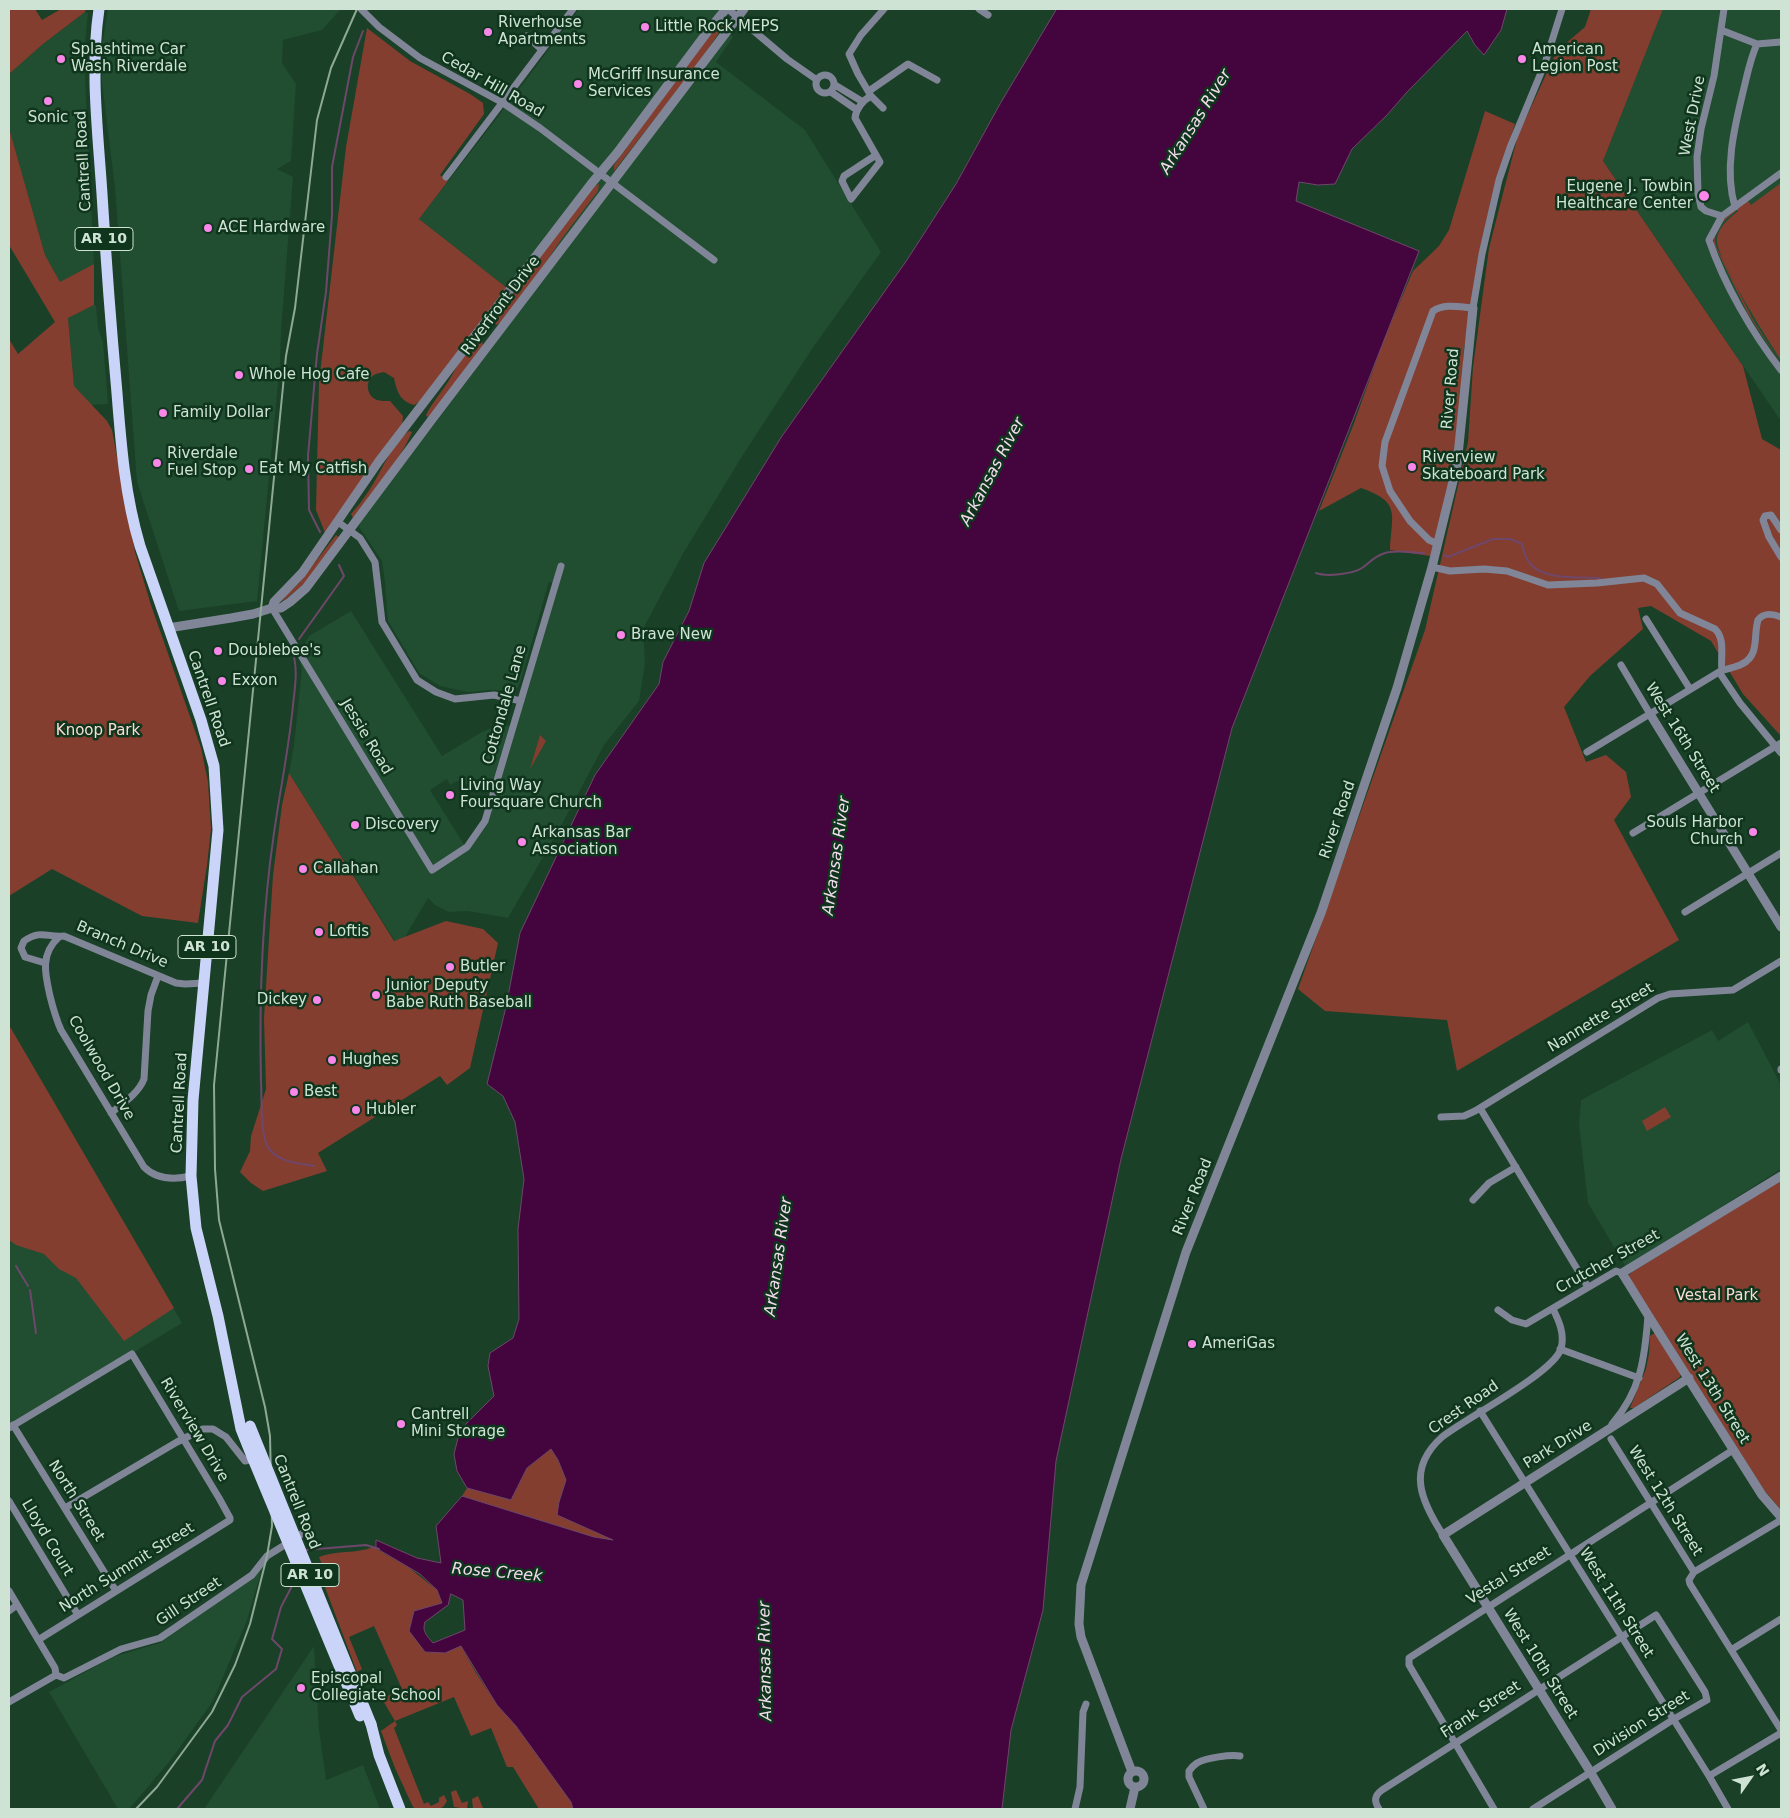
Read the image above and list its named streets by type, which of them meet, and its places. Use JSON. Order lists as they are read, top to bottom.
{
  "streets": {
    "main road": ["Cantrell Road", "AR 10"],
    "street": [
      "Cedar Hill Road",
      "West Drive",
      "Riverfront Drive",
      "River Road",
      "Cottondale Lane",
      "Jessie Road",
      "West 16th Street",
      "Branch Drive",
      "Nannette Street",
      "Coolwood Drive",
      "Crutcher Street",
      "West 13th Street",
      "Crest Road",
      "Riverview Drive",
      "Park Drive",
      "North Street",
      "West 12th Street",
      "Lloyd Court",
      "North Summit Street",
      "Vestal Street",
      "Gill Street",
      "West 11th Street",
      "West 10th Street",
      "Frank Street",
      "Division Street"
    ]
  },
  "crossings": [
    ["Cedar Hill Road", "Riverfront Drive"],
    ["Cantrell Road", "Riverfront Drive"],
    ["Cantrell Road", "Branch Drive"],
    ["Cantrell Road", "Coolwood Drive"],
    ["Riverfront Drive", "Jessie Road"],
    ["Cottondale Lane", "Jessie Road"],
    ["Branch Drive", "Coolwood Drive"],
    ["Crutcher Street", "West 13th Street"],
    ["West 13th Street", "Park Drive"],
    ["West 13th Street", "Vestal Street"],
    ["Crest Road", "Park Drive"],
    ["Crest Road", "West 11th Street"],
    ["Crest Road", "West 10th Street"],
    ["Riverview Drive", "North Street"],
    ["Riverview Drive", "North Summit Street"],
    ["Park Drive", "West 12th Street"],
    ["Park Drive", "West 11th Street"],
    ["Park Drive", "West 10th Street"],
    ["North Street", "North Summit Street"],
    ["West 12th Street", "Vestal Street"],
    ["Lloyd Court", "North Summit Street"],
    ["Vestal Street", "West 11th Street"],
    ["Vestal Street", "West 10th Street"],
    ["Vestal Street", "Frank Street"],
    ["West 11th Street", "Frank Street"],
    ["West 11th Street", "Division Street"],
    ["West 10th Street", "Frank Street"],
    ["West 10th Street", "Division Street"],
    ["Frank Street", "Division Street"]
  ],
  "water": ["Arkansas River", "Rose Creek"],
  "parks": ["Knoop Park", "Vestal Park"],
  "places": [
    "Little Rock MEPS",
    "Riverhouse Apartments",
    "Splashtime Car Wash Riverdale",
    "American Legion Post",
    "McGriff Insurance Services",
    "Sonic",
    "Eugene J. Towbin Healthcare Center",
    "ACE Hardware",
    "Whole Hog Cafe",
    "Family Dollar",
    "Riverdale Fuel Stop",
    "Riverview Skateboard Park",
    "Eat My Catfish",
    "Brave New",
    "Doublebee's",
    "Exxon",
    "Living Way Foursquare Church",
    "Discovery",
    "Souls Harbor Church",
    "Arkansas Bar Association",
    "Callahan",
    "Loftis",
    "Butler",
    "Junior Deputy Babe Ruth Baseball",
    "Dickey",
    "Hughes",
    "Best",
    "Hubler",
    "AmeriGas",
    "Cantrell Mini Storage",
    "Episcopal Collegiate School"
  ],
  "north": "top right"
}
